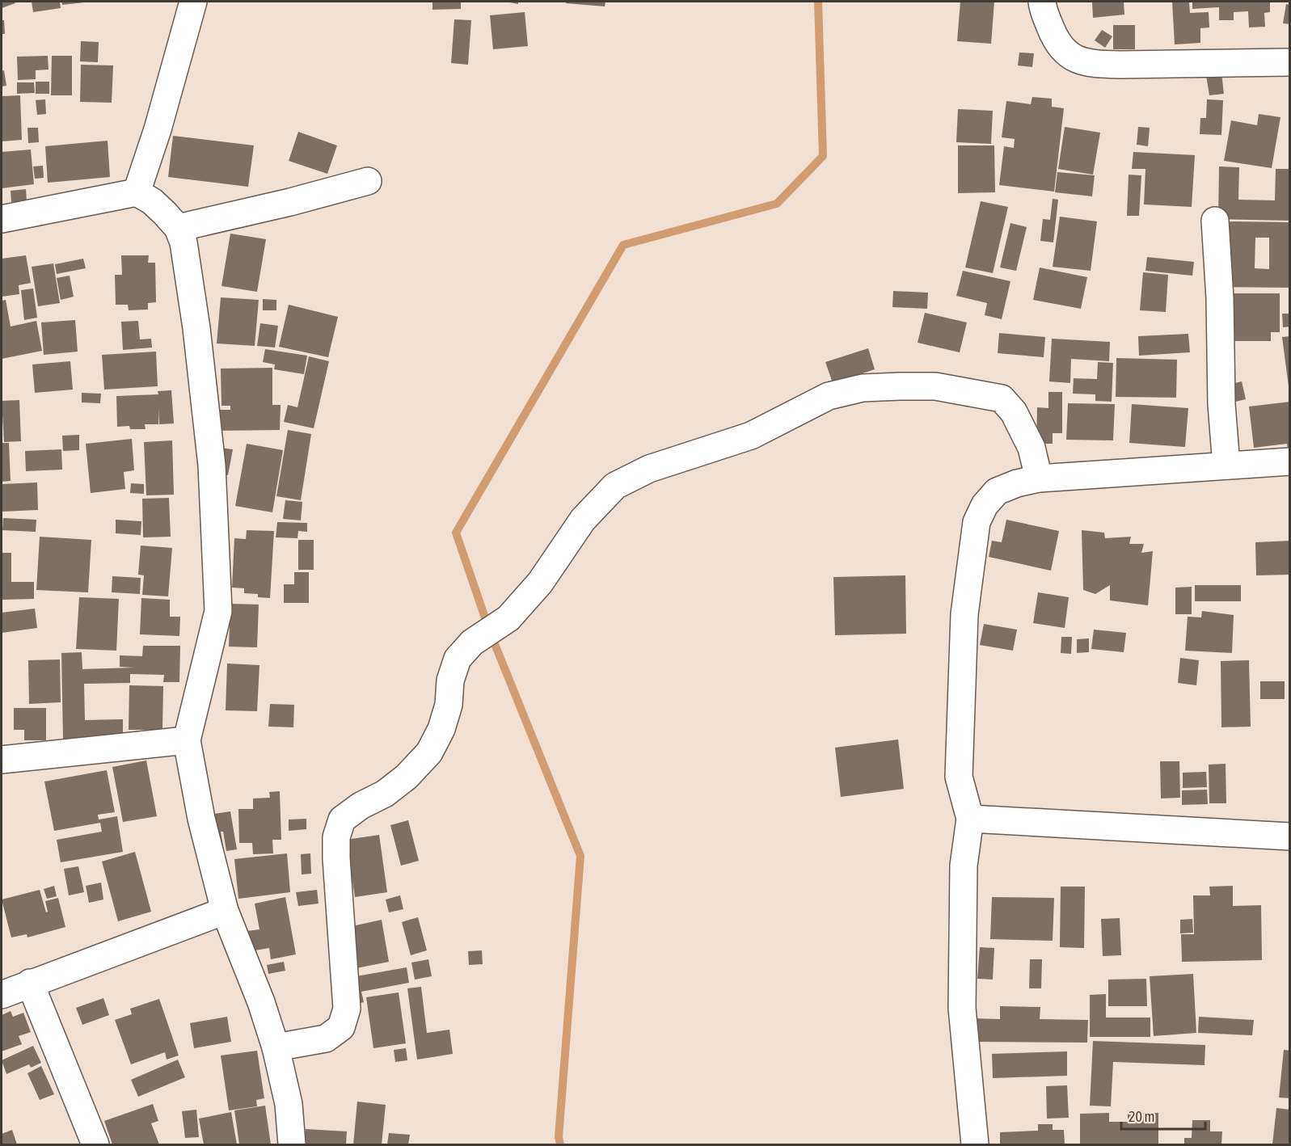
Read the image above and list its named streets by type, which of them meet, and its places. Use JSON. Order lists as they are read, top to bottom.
{
  "scale_bar": "20 m"
}
